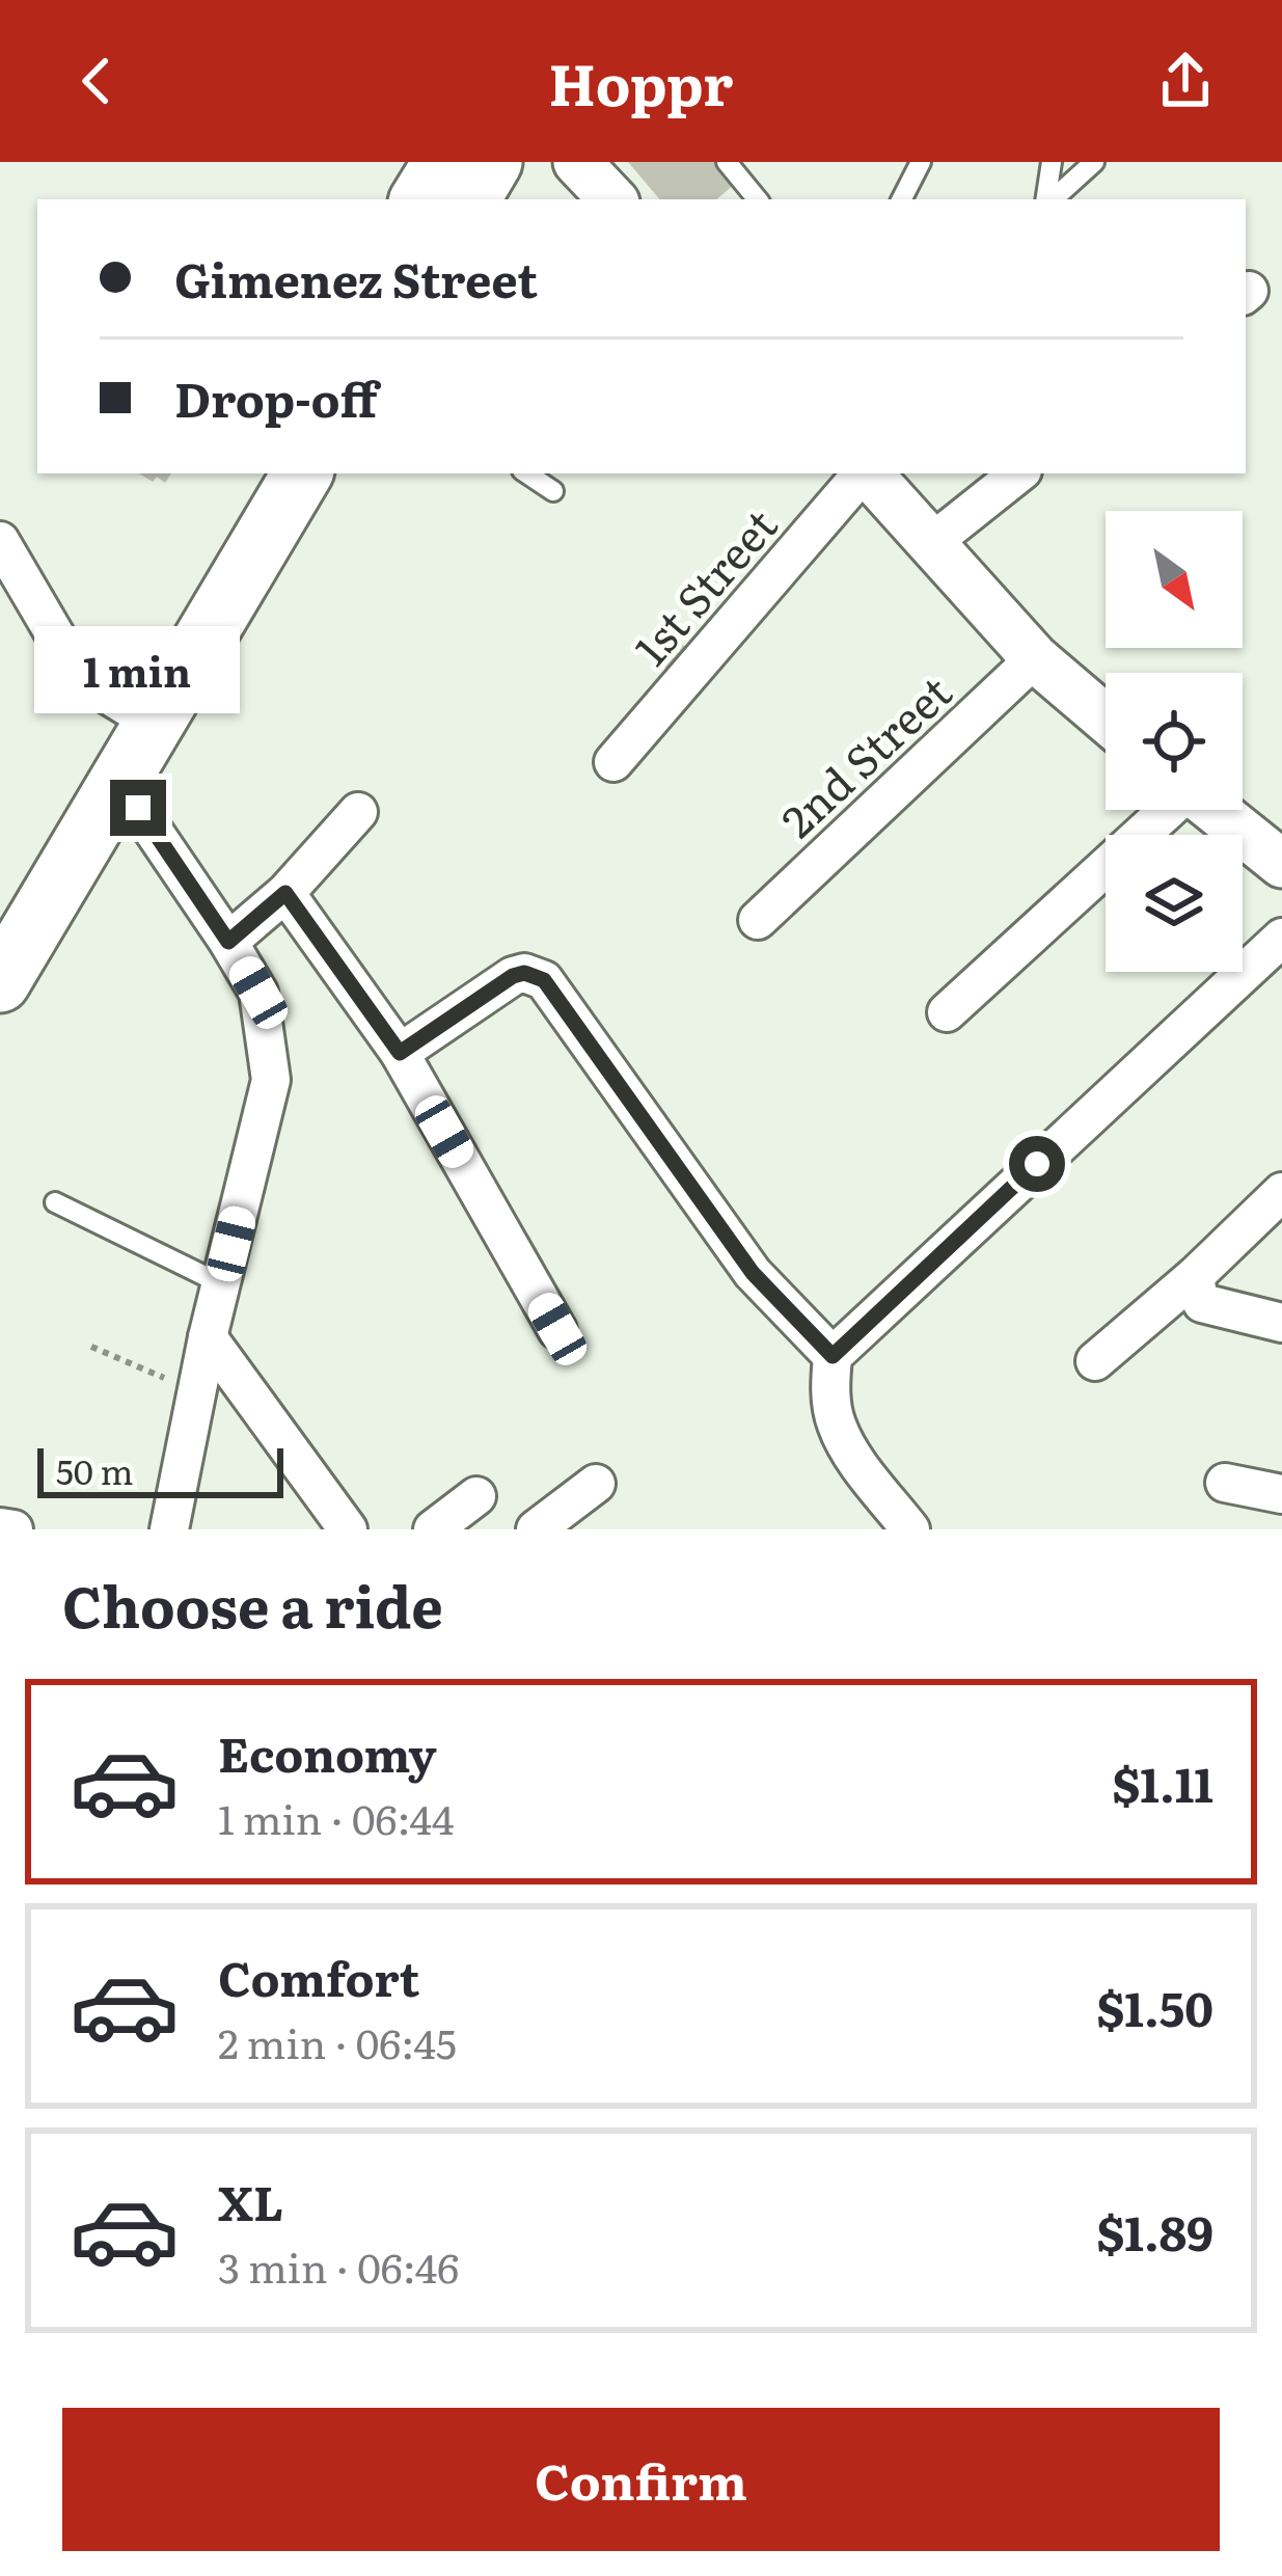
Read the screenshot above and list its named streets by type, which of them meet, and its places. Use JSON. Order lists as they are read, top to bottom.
{
  "streets": {
    "street": ["1st Street", "2nd Street"]
  },
  "scale_bar": "50 m",
  "north": "bottom right",
  "page": {
    "header": "Hoppr",
    "banner": ["Gimenez Street", "Drop-off"],
    "bubble": "1 min",
    "scale": "50 m",
    "heading": "Choose a ride",
    "list": [
      {
        "name": "Economy",
        "note": "1 min · 06:44",
        "value": "$1.11"
      },
      {
        "name": "Comfort",
        "note": "2 min · 06:45",
        "value": "$1.50"
      },
      {
        "name": "XL",
        "note": "3 min · 06:46",
        "value": "$1.89"
      }
    ],
    "buttons": "Confirm"
  }
}
